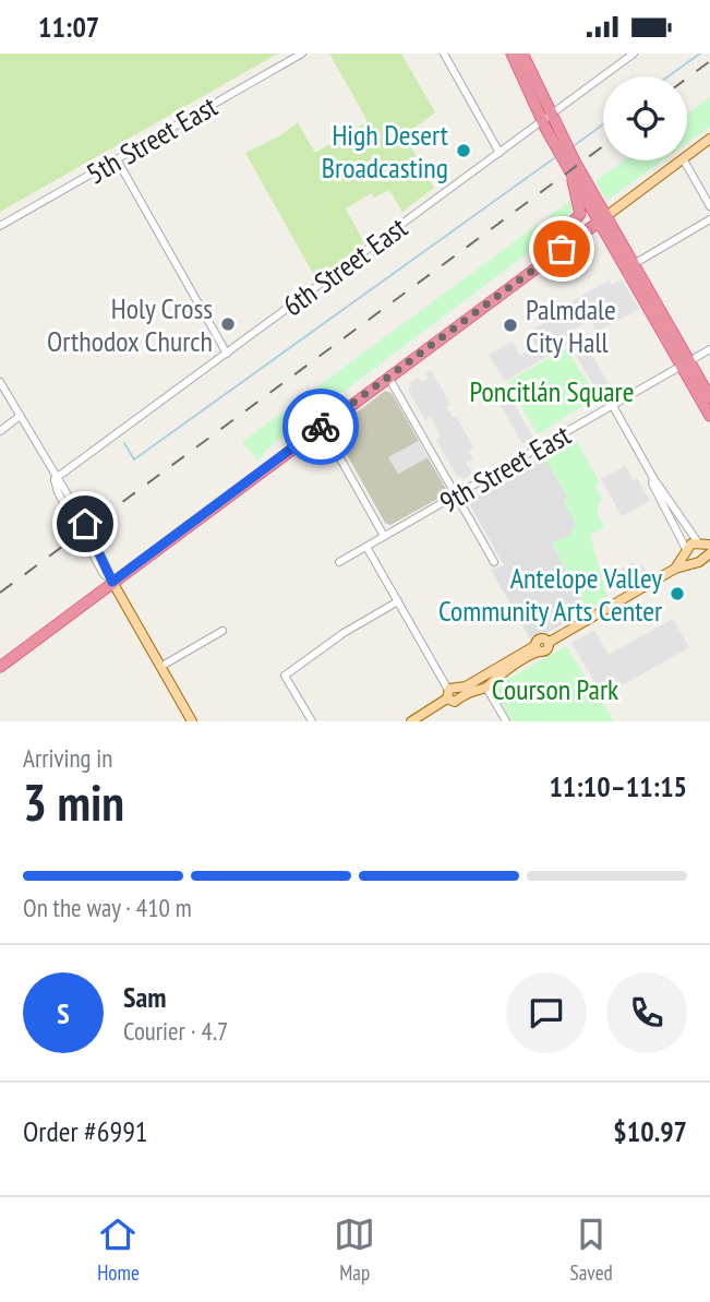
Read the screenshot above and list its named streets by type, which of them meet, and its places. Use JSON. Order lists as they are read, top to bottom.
{
  "streets": {
    "street": ["5th Street East", "6th Street East", "9th Street East"]
  },
  "parks": ["Poncitlán Square", "Courson Park"],
  "places": [
    "High Desert Broadcasting",
    "Holy Cross Orthodox Church",
    "Palmdale City Hall",
    "Antelope Valley Community Arts Center"
  ],
  "page": {
    "status": "11:07",
    "heading": ["3 min", "Arriving in", "11:10–11:15"],
    "panel": [
      "Sam",
      "Courier · 4.7",
      "Order #6991",
      "$10.97"
    ],
    "bar": "On the way · 410 m",
    "round": "S",
    "tabs": ["Home", "Map", "Saved"]
  }
}
